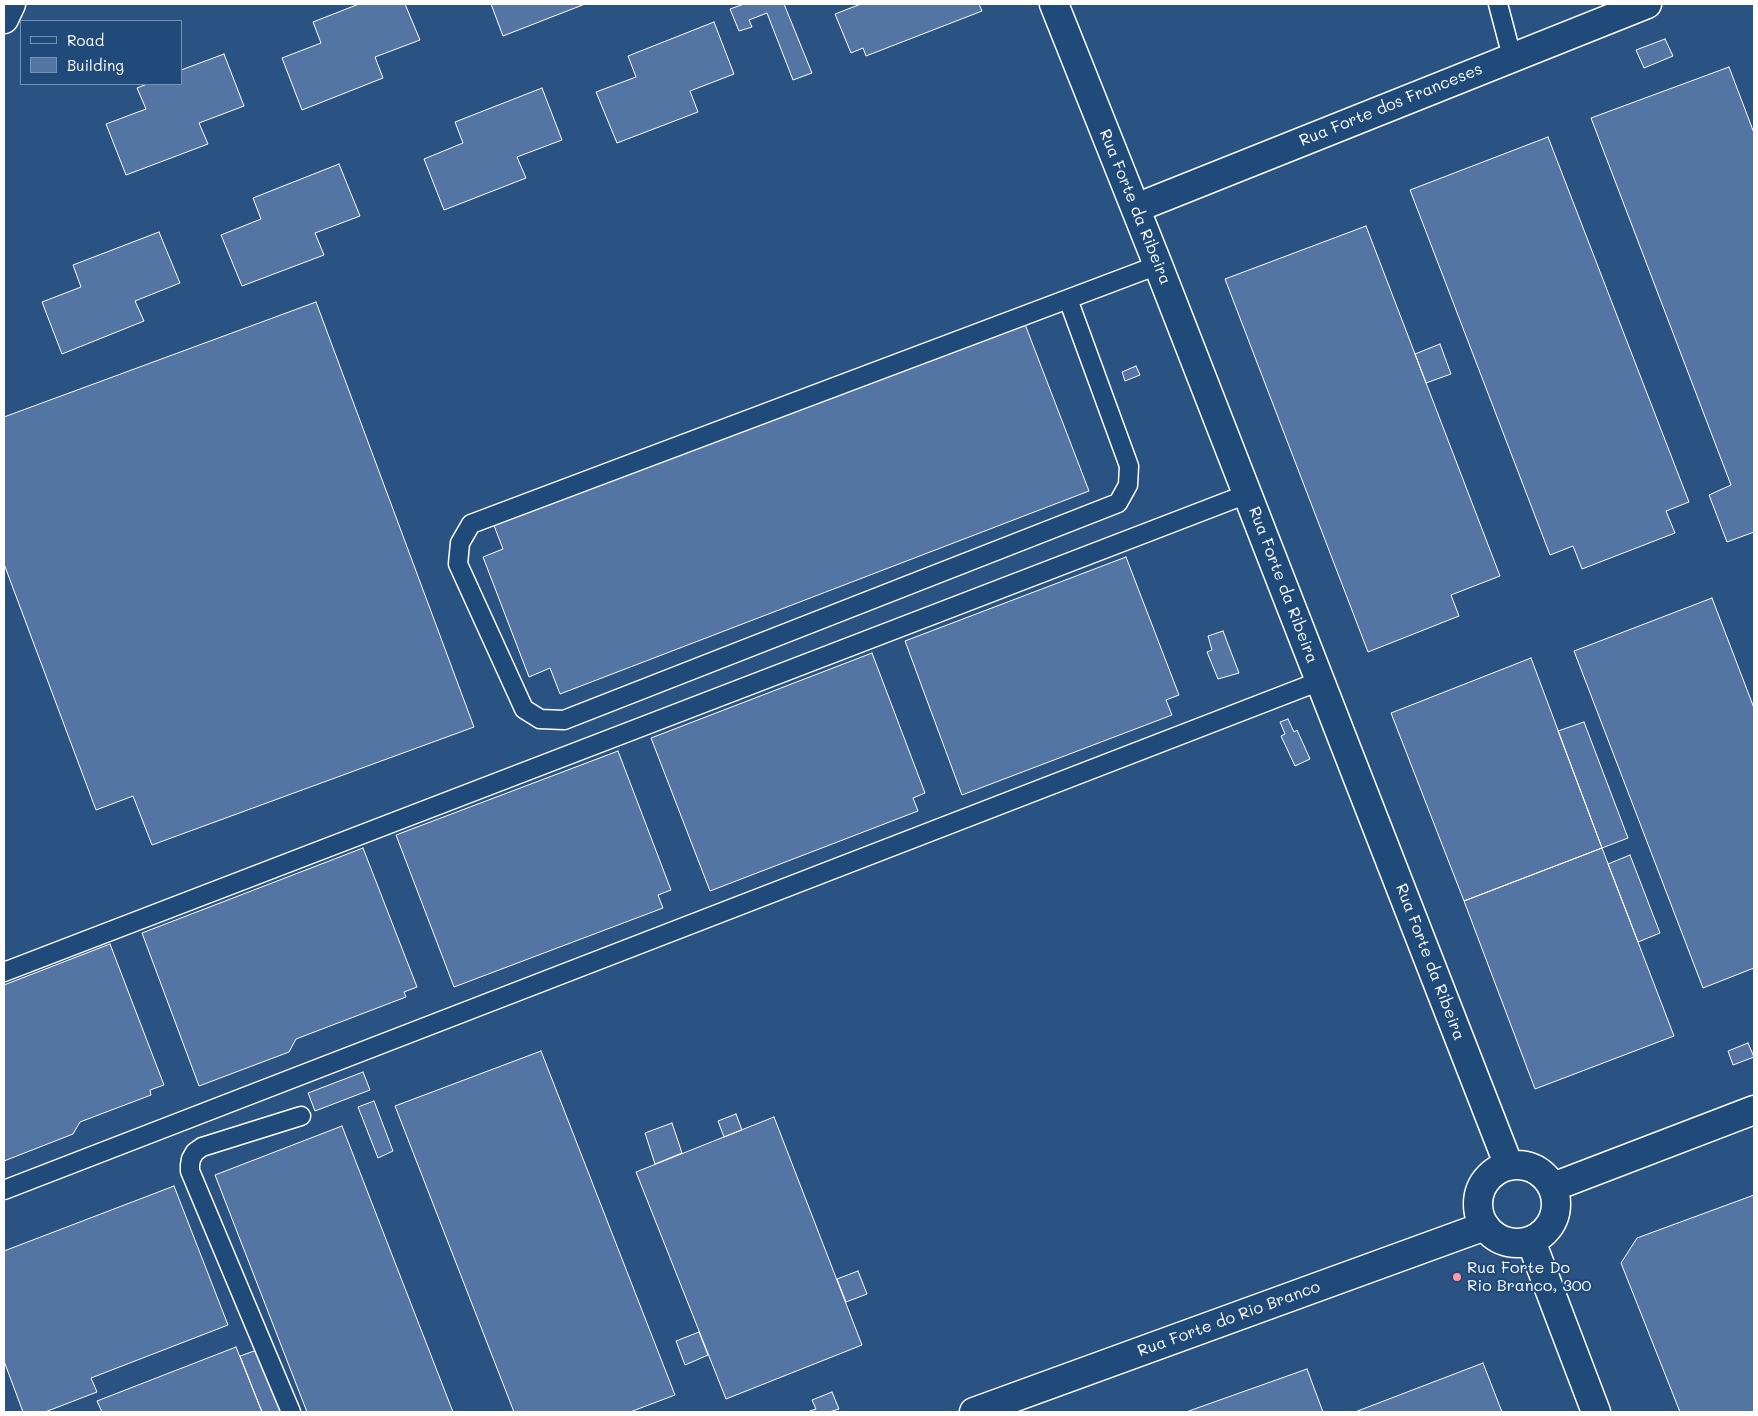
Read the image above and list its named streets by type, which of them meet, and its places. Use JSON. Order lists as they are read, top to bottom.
{
  "streets": {
    "street": ["Rua Forte dos Franceses", "Rua Forte da Ribeira", "Rua Forte do Rio Branco"]
  },
  "crossings": [
    ["Rua Forte dos Franceses", "Rua Forte da Ribeira"],
    ["Rua Forte da Ribeira", "Rua Forte do Rio Branco"]
  ],
  "places": ["Rua Forte Do Rio Branco, 300"],
  "legend": ["Road", "Building"]
}
